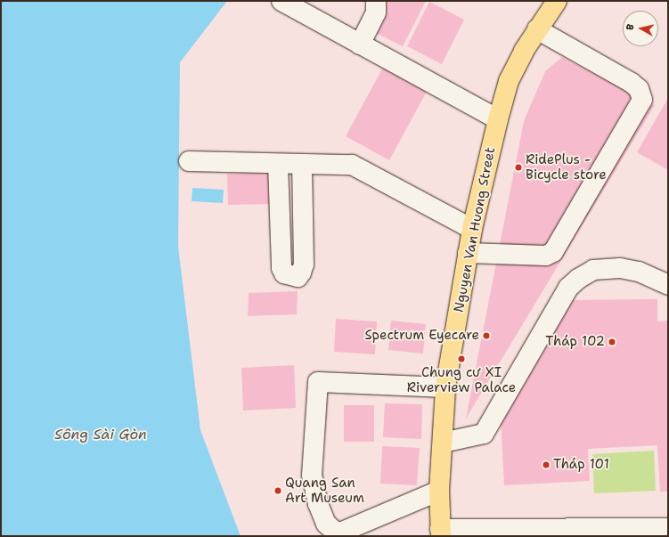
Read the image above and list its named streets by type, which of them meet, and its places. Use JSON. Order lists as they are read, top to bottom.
{
  "streets": {
    "main road": ["Nguyen Van Huong Street"]
  },
  "water": ["Sông Sài Gòn"],
  "places": [
    "RidePlus - Bicycle store",
    "Spectrum Eyecare",
    "Tháp 102",
    "Chung cư XI Riverview Palace",
    "Tháp 101",
    "Quang San Art Museum"
  ],
  "north": "left"
}
